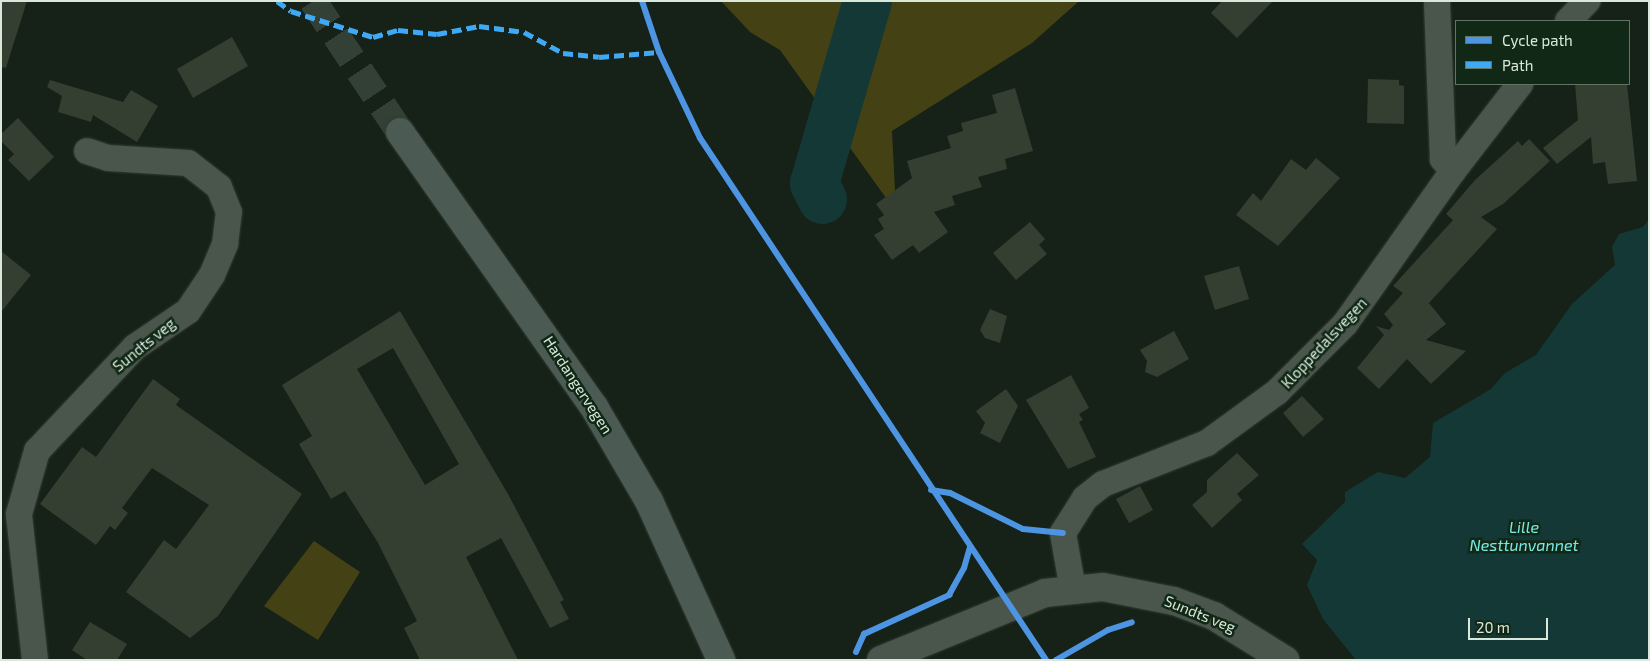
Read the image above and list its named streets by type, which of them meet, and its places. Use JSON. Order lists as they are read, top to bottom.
{
  "streets": {
    "main road": ["Hardangervegen"],
    "street": ["Kloppedalsvegen", "Sundts veg"]
  },
  "crossings": [
    ["Kloppedalsvegen", "Sundts veg"]
  ],
  "water": ["Lille Nesttunvannet"],
  "legend": ["Cycle path", "Path"],
  "scale_bar": "20 m"
}
